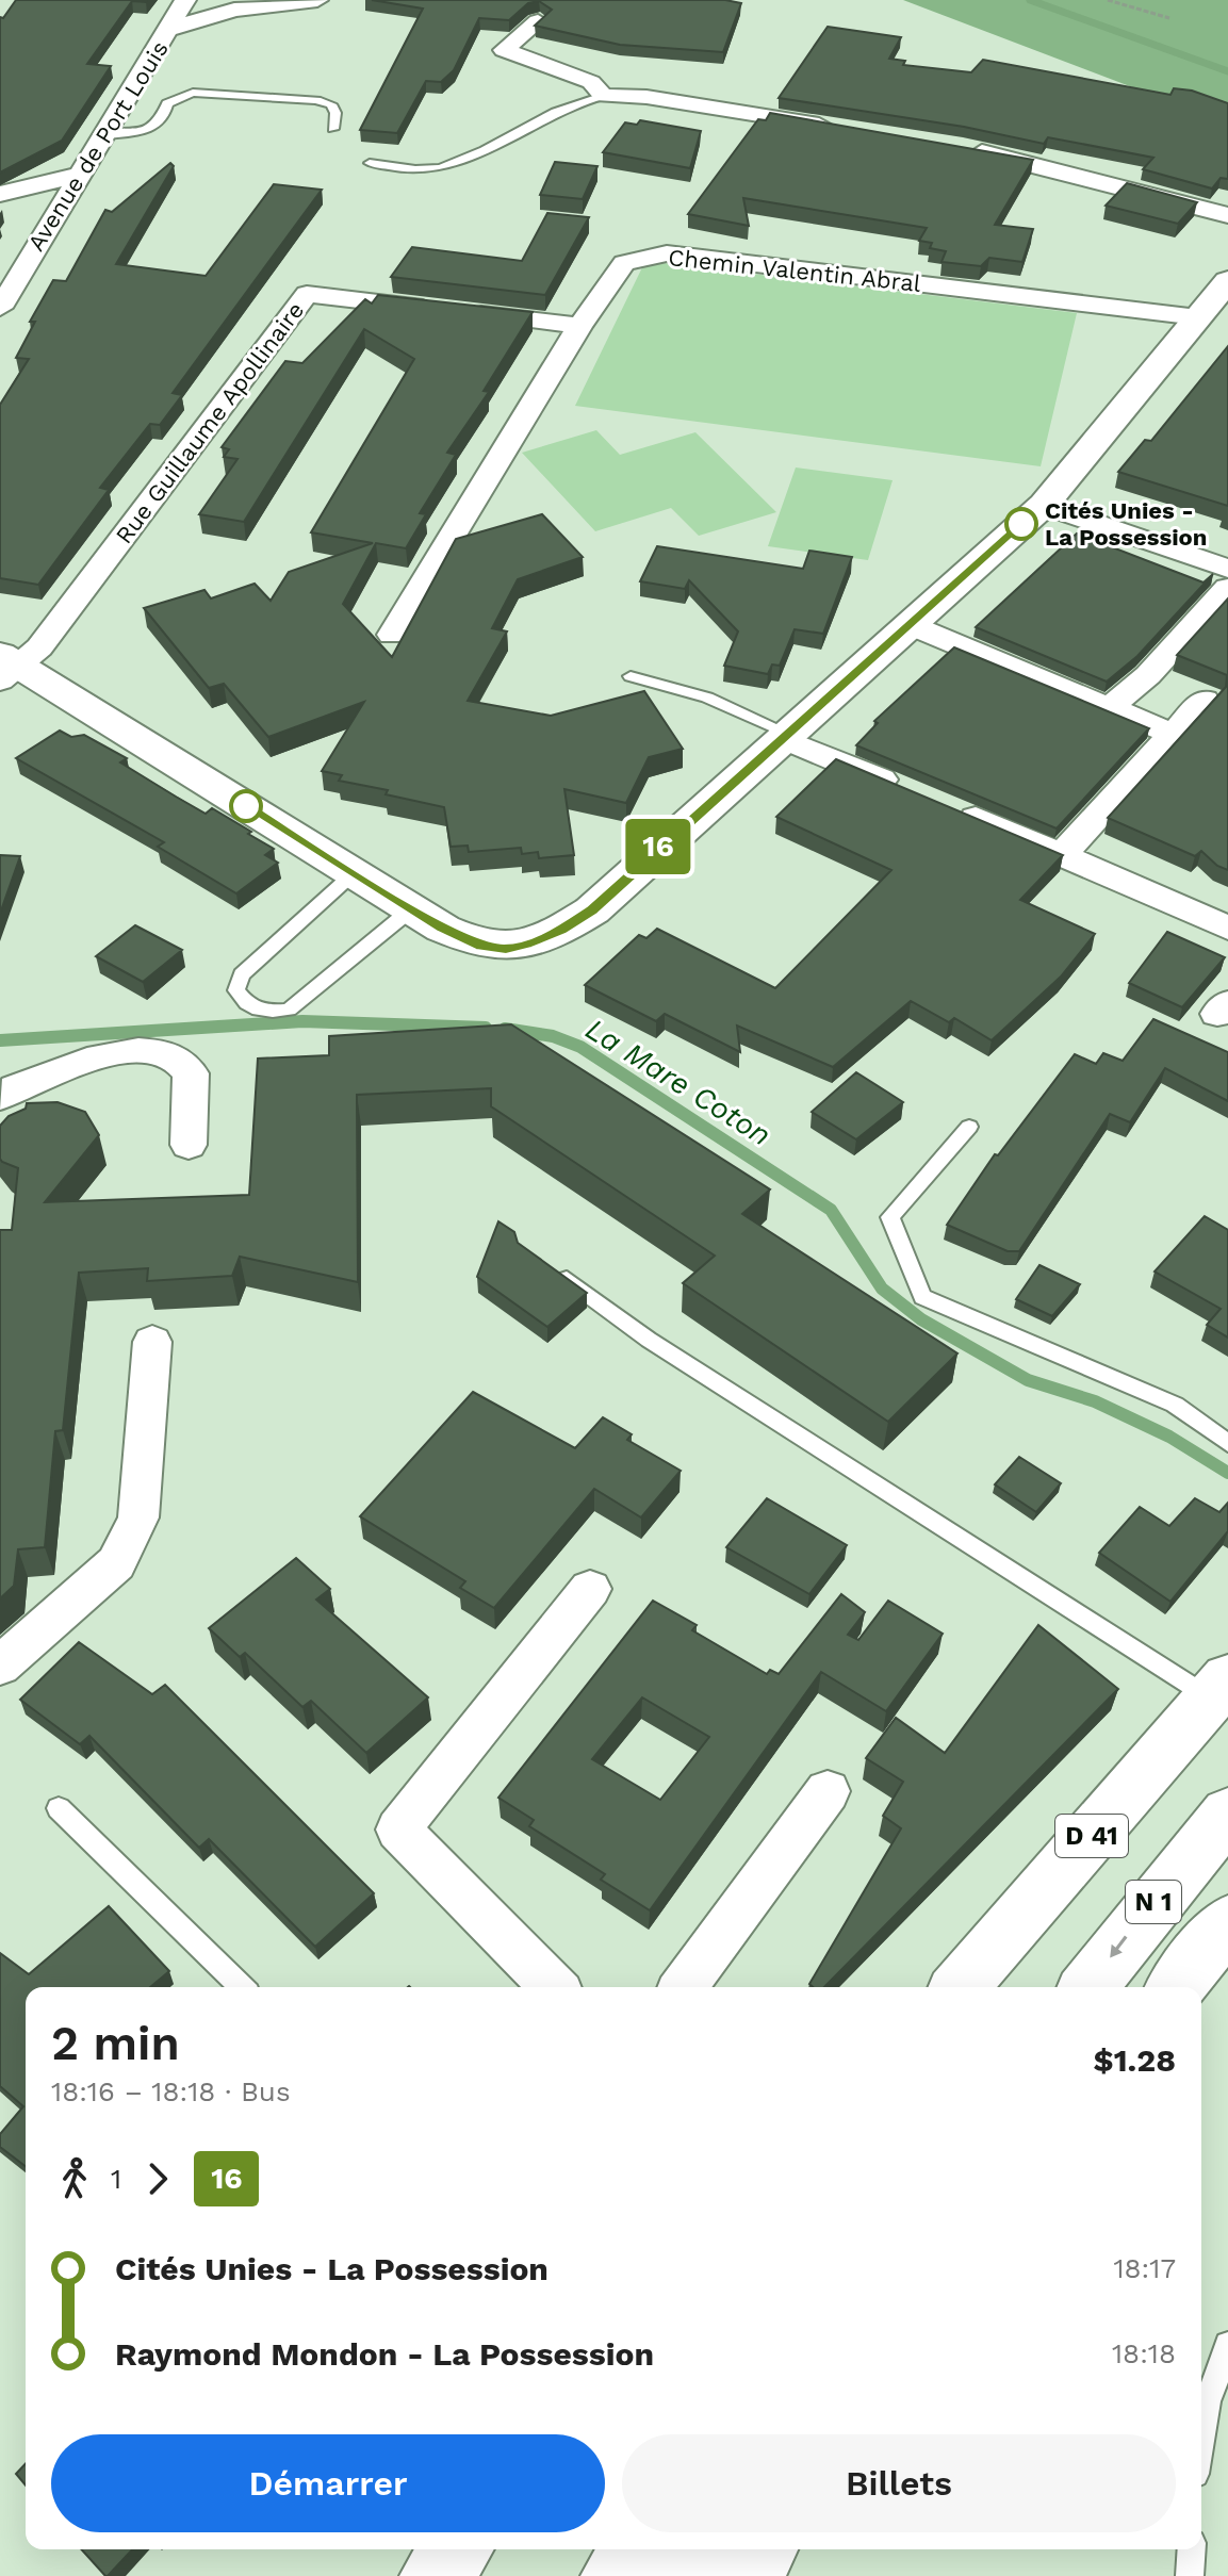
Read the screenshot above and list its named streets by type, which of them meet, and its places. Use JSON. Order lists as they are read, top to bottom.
{
  "streets": {
    "street": [
      "Avenue de Port Louis",
      "Chemin Valentin Abral",
      "Rue Guillaume Apollinaire",
      "D 41",
      "N 1"
    ]
  },
  "crossings": [
    ["Chemin Valentin Abral", "Rue Guillaume Apollinaire"]
  ],
  "water": ["La Mare Coton"],
  "places": ["Cités Unies - La Possession"],
  "lines": ["bus line 16"],
  "page": {
    "on_map": "16",
    "heading": ["2 min", "18:16 – 18:18 · Bus", "$1.28"],
    "legs": ["1", "16"],
    "list": [
      {
        "name": "Cités Unies - La Possession",
        "value": "18:17"
      },
      {
        "name": "Raymond Mondon - La Possession",
        "value": "18:18"
      }
    ],
    "buttons": ["Démarrer", "Billets"]
  }
}
